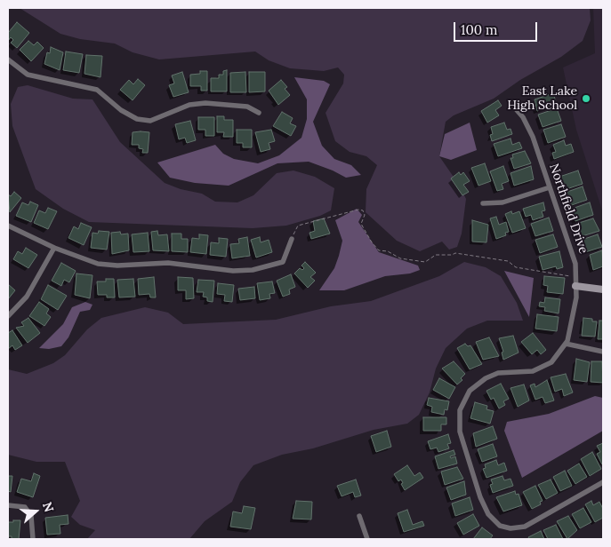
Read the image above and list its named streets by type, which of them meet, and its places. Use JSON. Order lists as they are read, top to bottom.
{
  "streets": {
    "street": ["Northfield Drive"]
  },
  "places": ["East Lake High School"],
  "scale_bar": "100 m",
  "north": "right"
}
